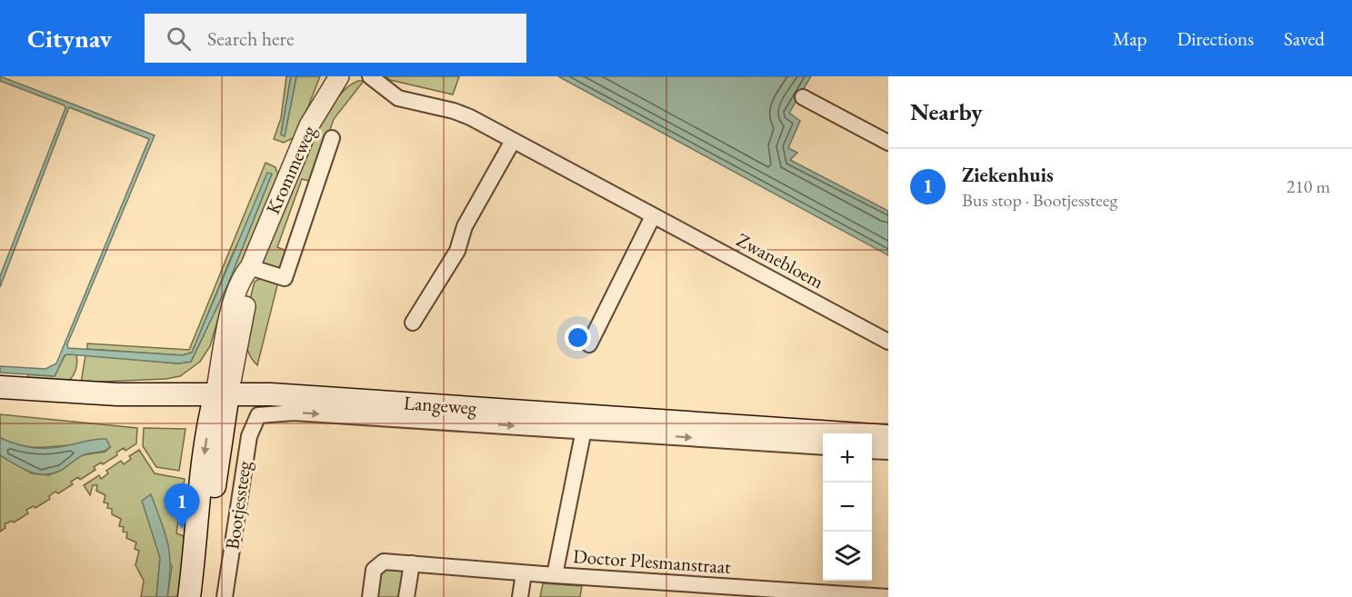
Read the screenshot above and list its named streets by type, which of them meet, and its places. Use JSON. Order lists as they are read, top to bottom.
{
  "streets": {
    "main road": ["Langeweg", "Bootjessteeg"],
    "street": ["Krommeweg", "Zwanebloem", "Doctor Plesmanstraat"]
  },
  "crossings": [
    ["Krommeweg", "Langeweg"],
    ["Krommeweg", "Bootjessteeg"],
    ["Langeweg", "Bootjessteeg"]
  ],
  "page": {
    "header": "Citynav",
    "search": "Search here",
    "nav": ["Map", "Directions", "Saved"],
    "heading": "Nearby",
    "list": [
      {
        "mark": "1",
        "name": "Ziekenhuis",
        "note": "Bus stop · Bootjessteeg",
        "value": "210 m"
      }
    ],
    "map_buttons": ["+", "−"],
    "pins": "1"
  }
}
